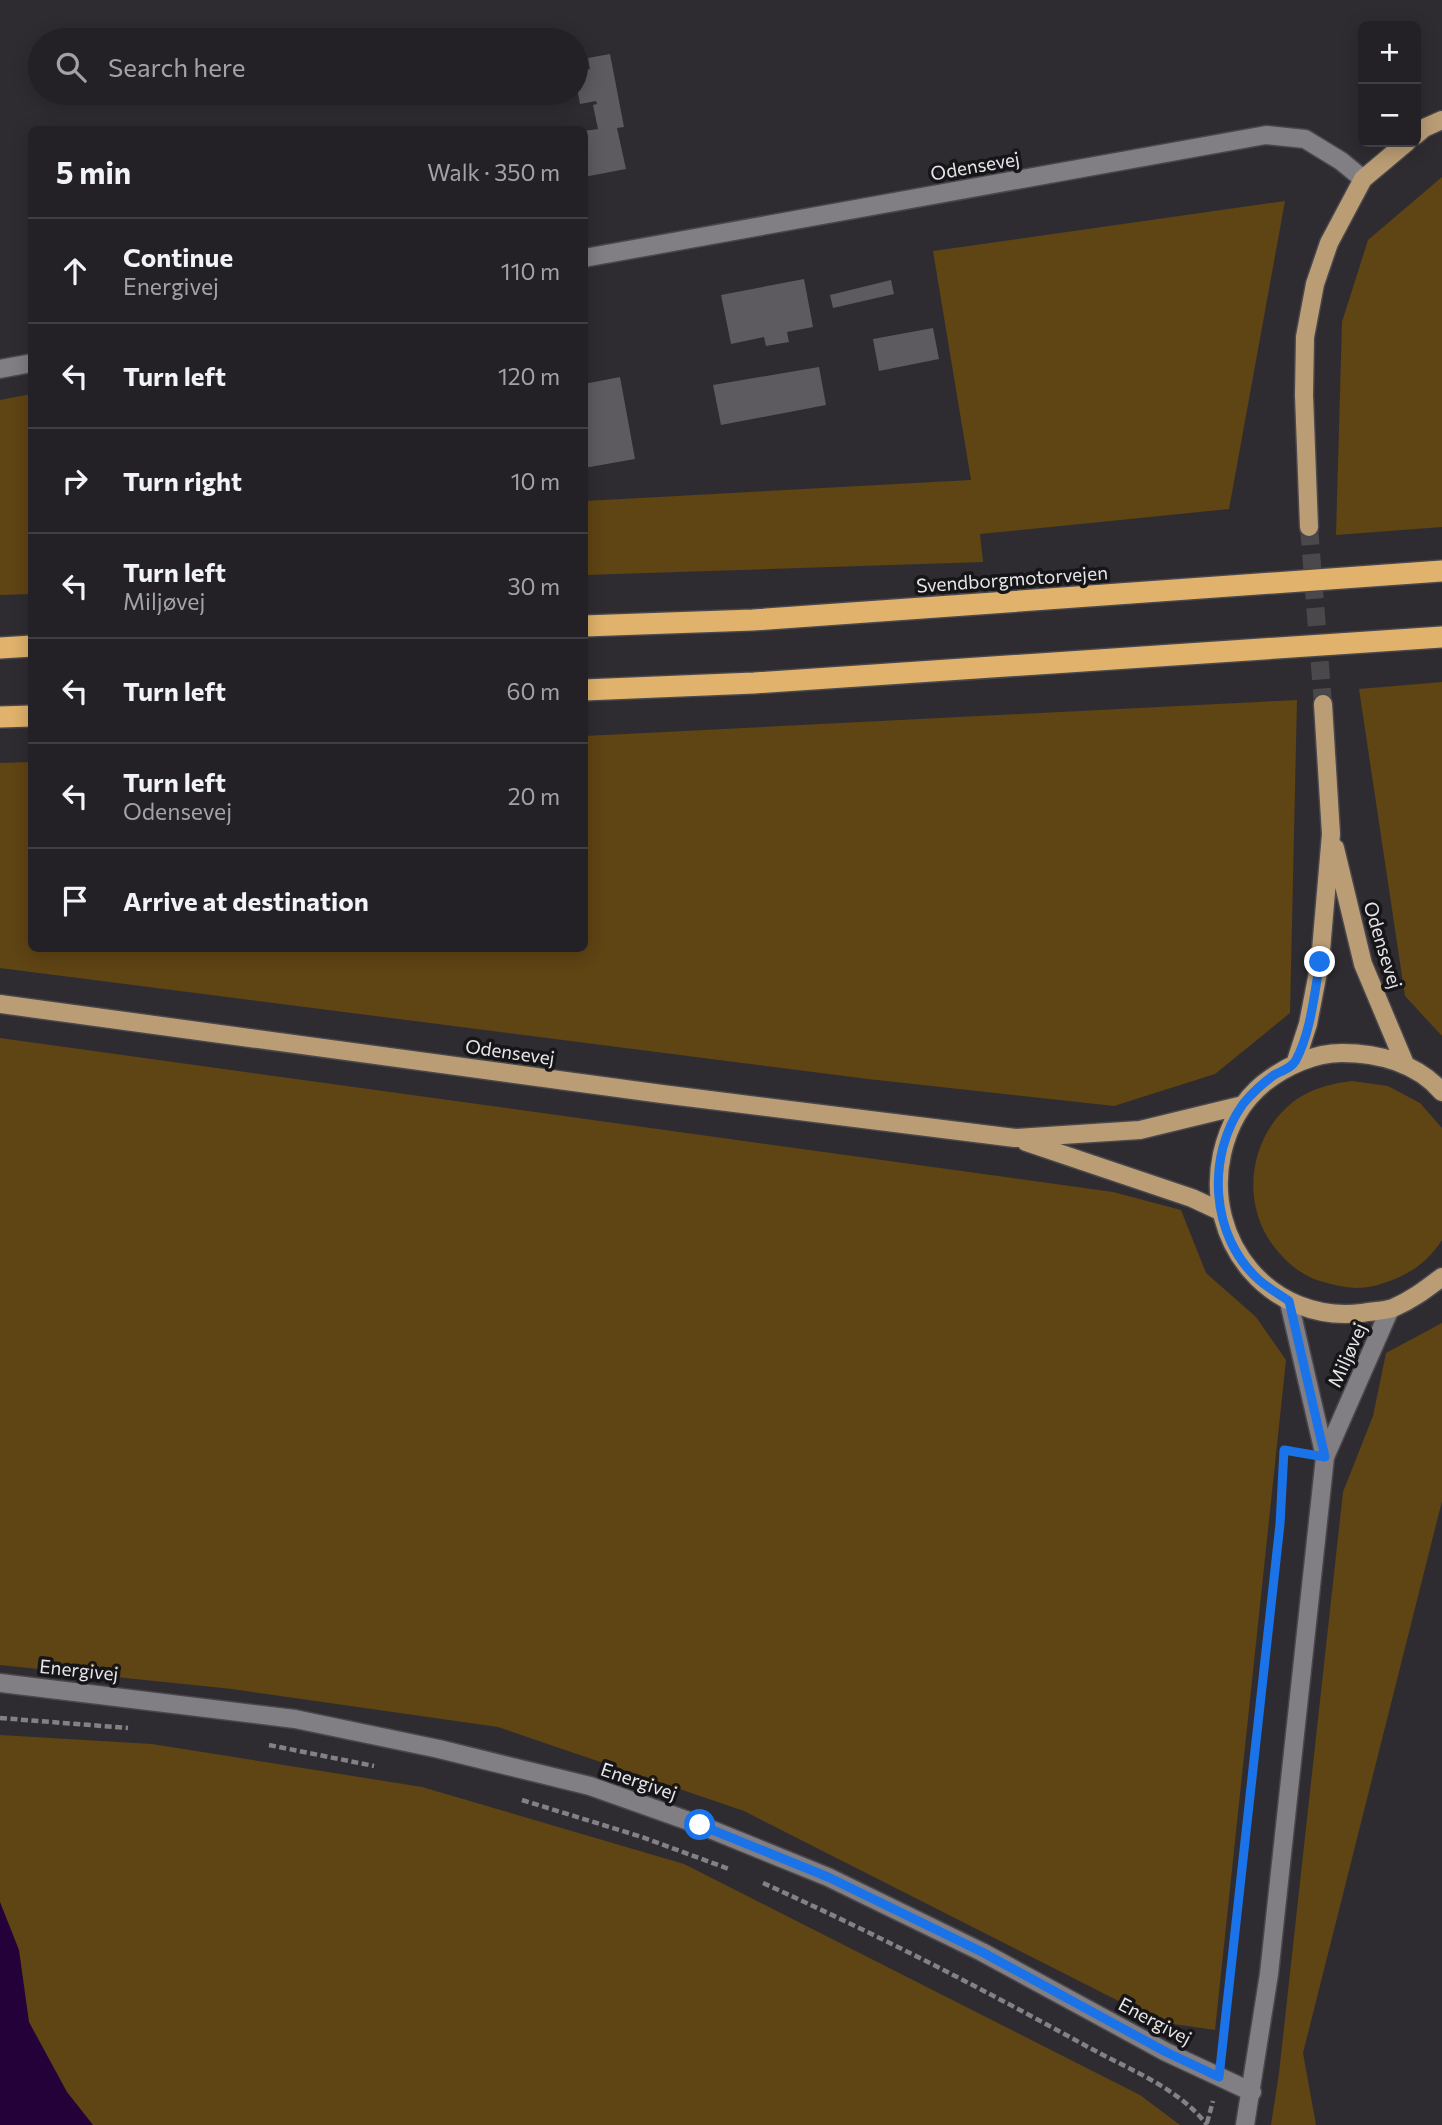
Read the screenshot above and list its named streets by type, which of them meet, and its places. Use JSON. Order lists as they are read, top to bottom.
{
  "streets": {
    "highway": ["Svendborgmotorvejen"],
    "main road": ["Odensevej"],
    "street": ["Miljøvej", "Energivej"]
  },
  "crossings": [
    ["Miljøvej", "Energivej"]
  ],
  "page": {
    "map_buttons": ["+", "−"],
    "search": "Search here",
    "heading": ["5 min", "Walk · 350 m"],
    "list": [
      ["Continue", "Energivej", "110 m"],
      ["Turn left", "120 m"],
      ["Turn right", "10 m"],
      ["Turn left", "Miljøvej", "30 m"],
      ["Turn left", "60 m"],
      ["Turn left", "Odensevej", "20 m"],
      "Arrive at destination"
    ]
  }
}
